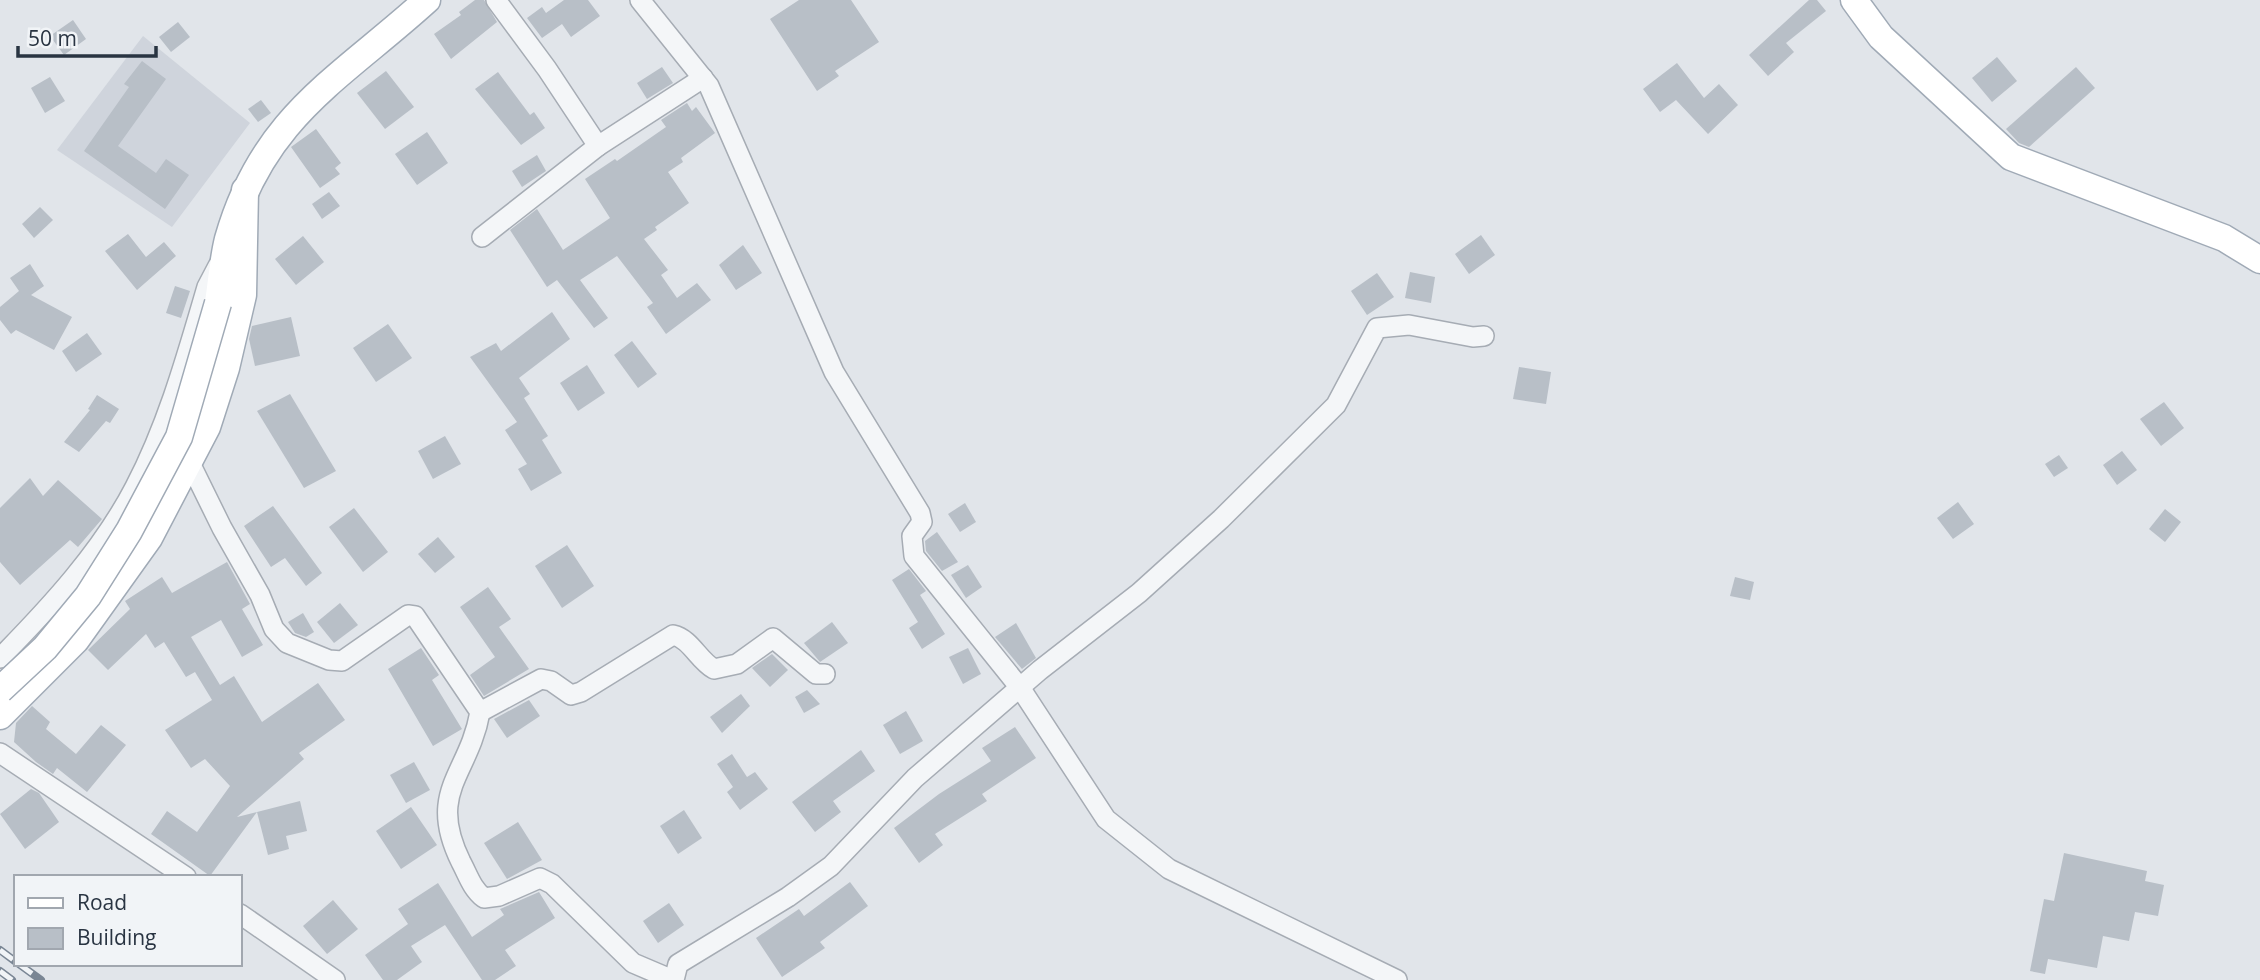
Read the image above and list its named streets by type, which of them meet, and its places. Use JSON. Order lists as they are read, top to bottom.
{
  "legend": ["Road", "Building"],
  "scale_bar": "50 m"
}
